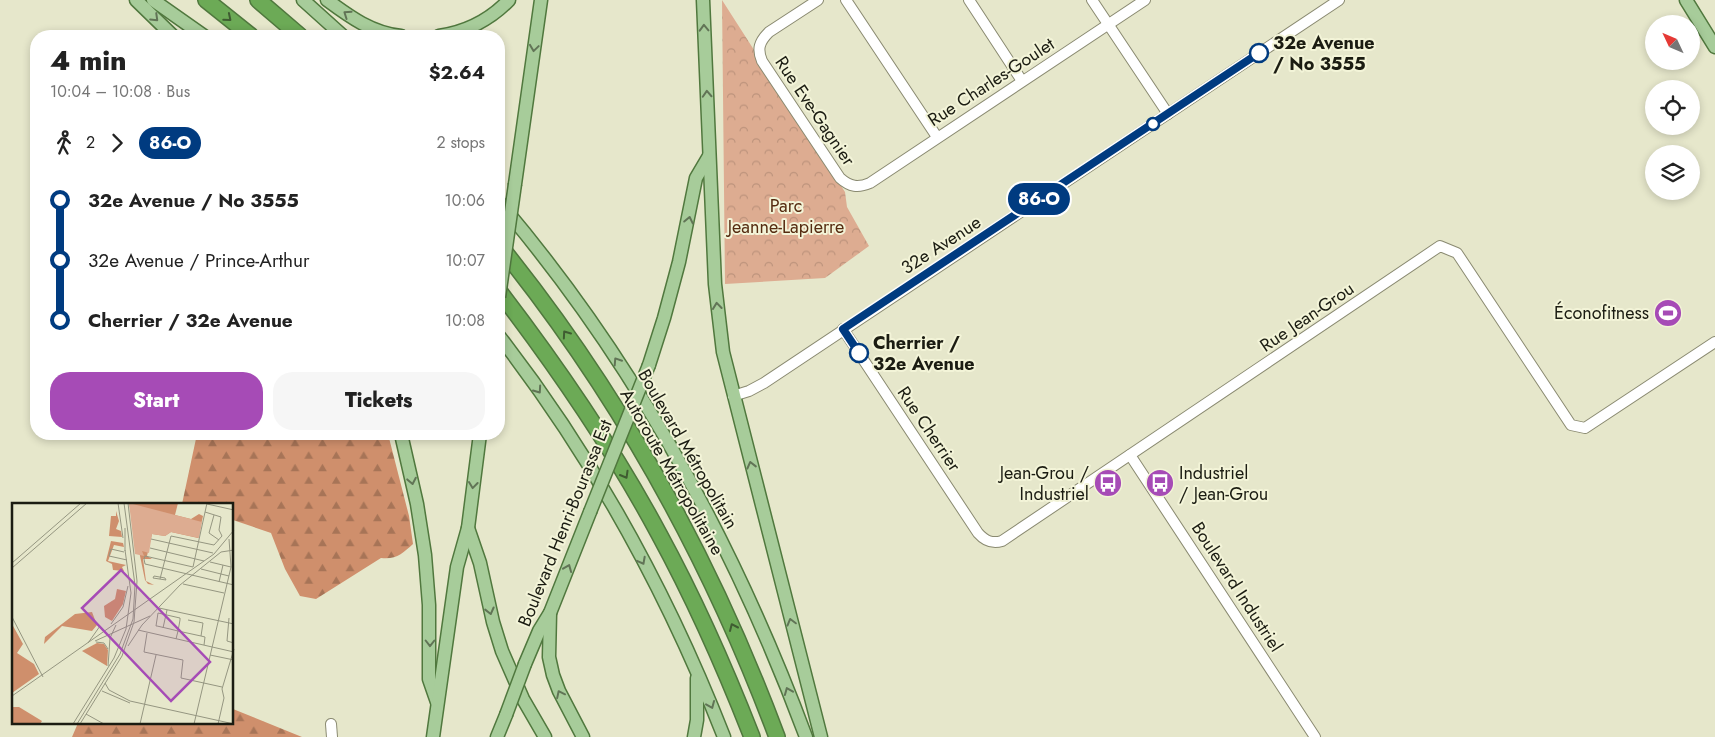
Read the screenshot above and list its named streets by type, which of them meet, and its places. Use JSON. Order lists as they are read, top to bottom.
{
  "streets": {
    "highway": ["Autoroute Métropolitaine"],
    "main road": ["Boulevard Métropolitain", "Boulevard Henri-Bourassa Est"],
    "street": [
      "Rue Charles-Goulet",
      "Rue Eve-Gagnier",
      "32e Avenue",
      "Rue Jean-Grou",
      "Rue Cherrier",
      "Boulevard Industriel"
    ]
  },
  "crossings": [
    ["Rue Charles-Goulet", "Rue Eve-Gagnier"],
    ["32e Avenue", "Rue Cherrier"],
    ["Rue Jean-Grou", "Rue Cherrier"],
    ["Rue Jean-Grou", "Boulevard Industriel"]
  ],
  "parks": ["Parc Jeanne-Lapierre"],
  "places": {
    "other": ["32e Avenue / No 3555", "Cherrier / 32e Avenue"],
    "sports": ["Éconofitness"],
    "bus stop": ["Jean-Grou / Industriel", "Industriel / Jean-Grou"]
  },
  "lines": ["bus line 86-O"],
  "north": "top left",
  "page": {
    "on_map": "86-O",
    "heading": ["4 min", "10:04 – 10:08 · Bus", "$2.64"],
    "legs": ["2", "86-O", "2 stops"],
    "list": [
      {
        "name": "32e Avenue / No 3555",
        "value": "10:06"
      },
      {
        "name": "32e Avenue / Prince-Arthur",
        "value": "10:07"
      },
      {
        "name": "Cherrier / 32e Avenue",
        "value": "10:08"
      }
    ],
    "buttons": ["Start", "Tickets"]
  }
}
